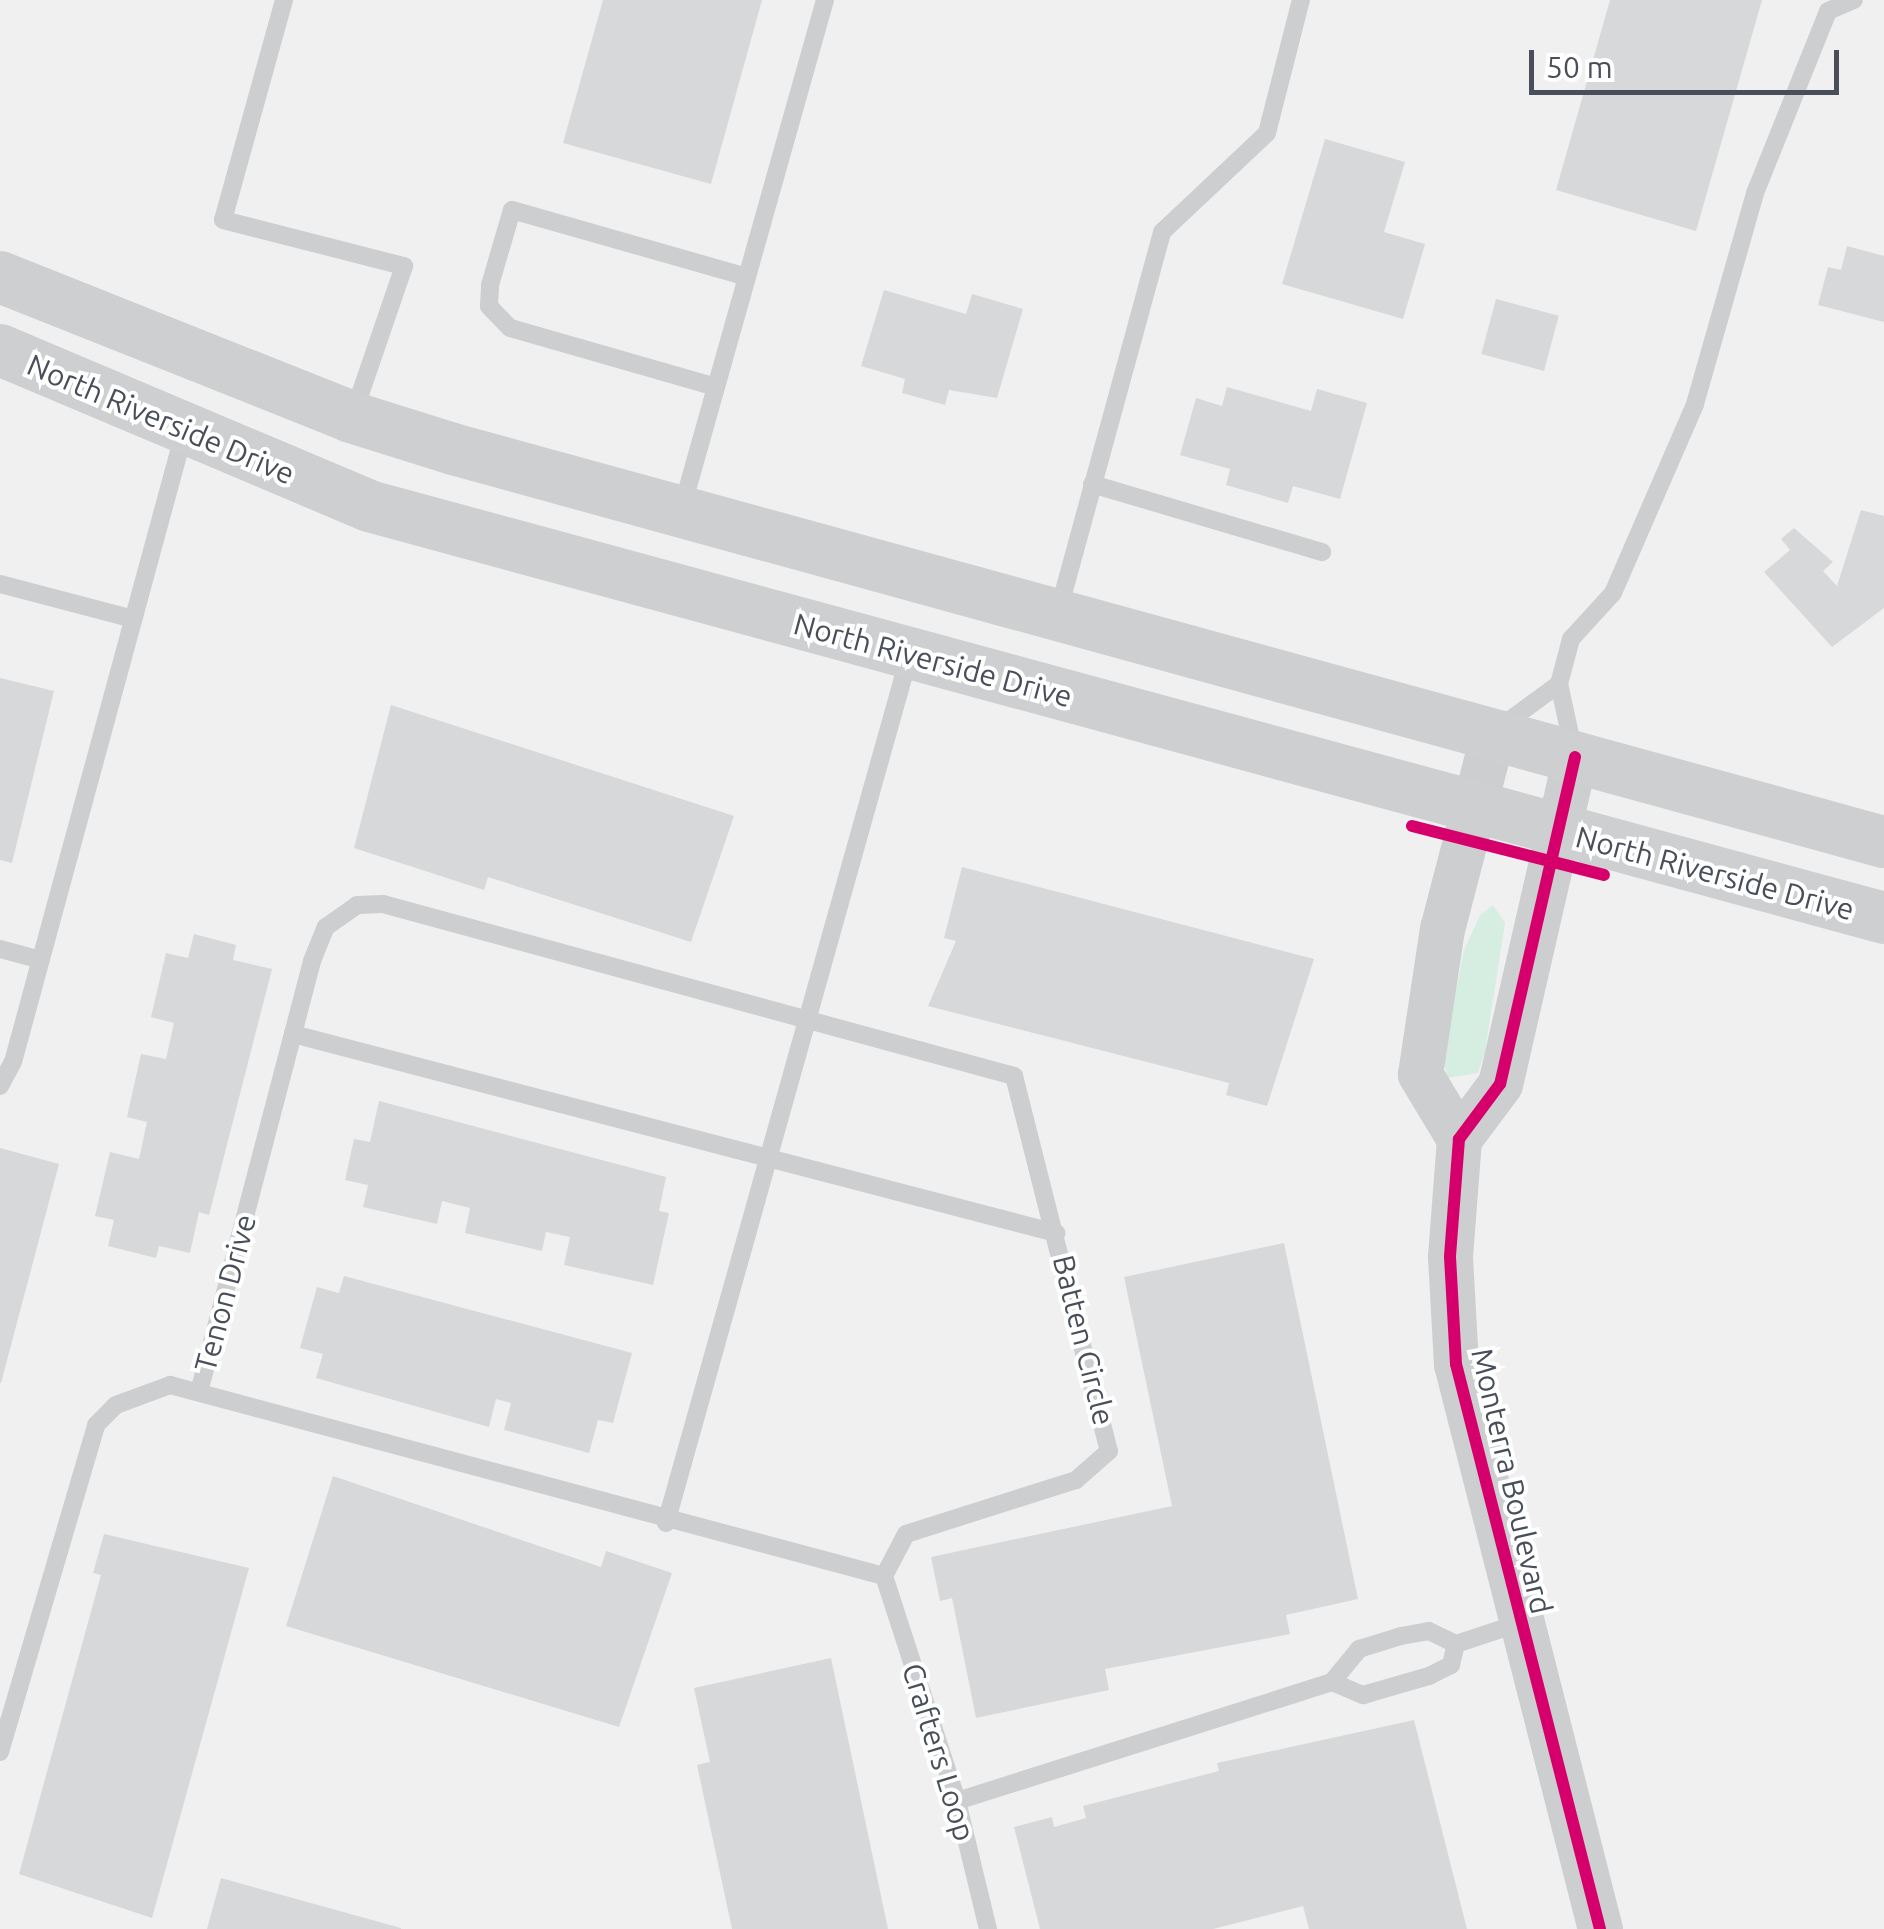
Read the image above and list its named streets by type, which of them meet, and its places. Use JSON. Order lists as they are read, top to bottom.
{
  "streets": {
    "main road": ["North Riverside Drive"],
    "street": ["Monterra Boulevard"],
    "lane": ["Tenon Drive", "Batten Circle", "Crafters Loop"]
  },
  "crossings": [
    ["Tenon Drive", "Batten Circle"],
    ["Batten Circle", "Crafters Loop"]
  ],
  "scale_bar": "50 m"
}
